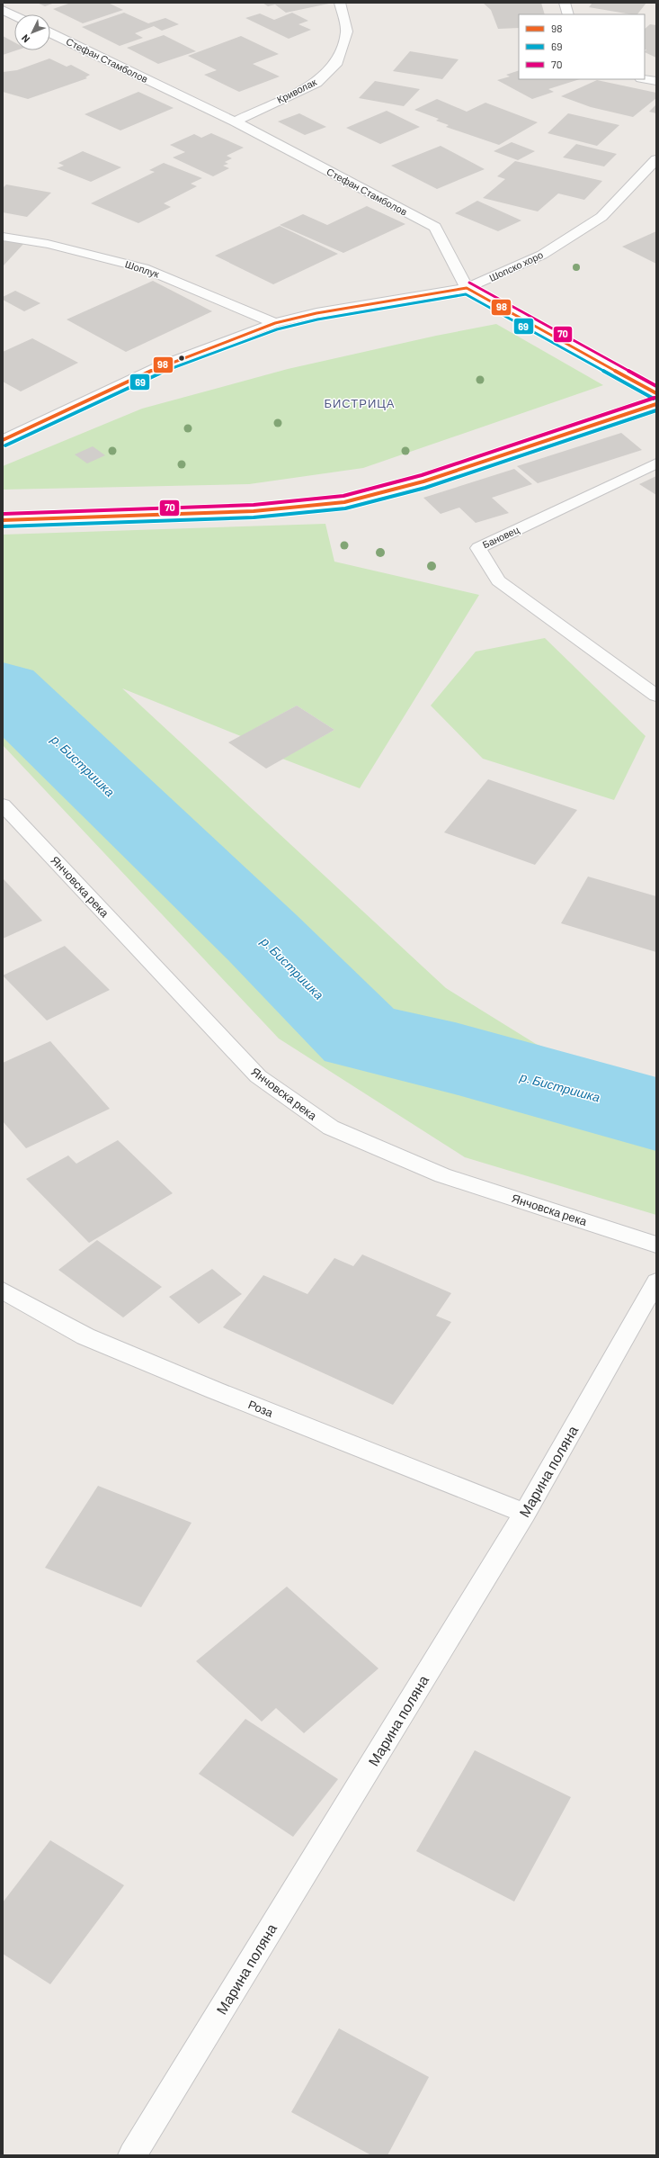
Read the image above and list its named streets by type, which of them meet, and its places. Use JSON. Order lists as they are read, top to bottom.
{
  "streets": {
    "street": [
      "Стефан Стамболов",
      "Криволак",
      "Шопско хоро",
      "Шоплук",
      "Бановец",
      "Янчовска река",
      "Роза",
      "Марина поляна"
    ]
  },
  "crossings": [
    ["Стефан Стамболов", "Криволак"],
    ["Стефан Стамболов", "Шопско хоро"],
    ["Шопско хоро", "Шоплук"],
    ["Роза", "Марина поляна"]
  ],
  "districts": ["БИСТРИЦА"],
  "water": ["р. Бистришка"],
  "lines": ["transit line 70", "transit line 98", "transit line 69"],
  "legend": ["98", "69", "70"],
  "north": "bottom left"
}
